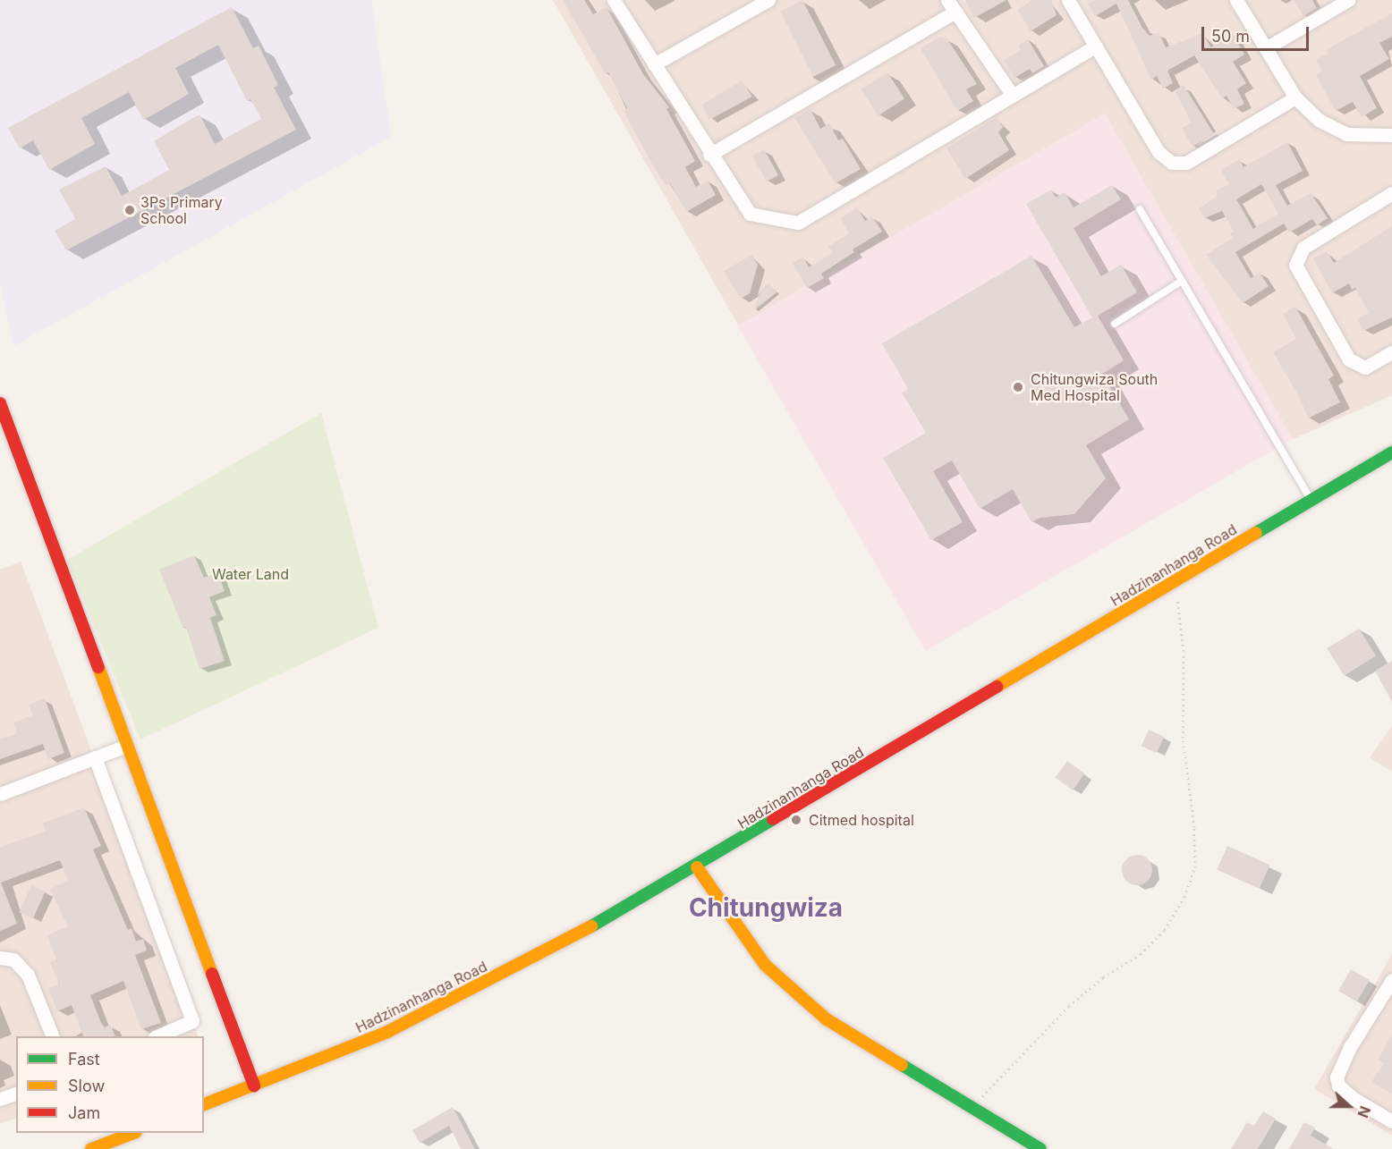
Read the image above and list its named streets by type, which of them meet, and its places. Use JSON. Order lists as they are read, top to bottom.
{
  "streets": {
    "street": ["Hadzinanhanga Road"]
  },
  "districts": ["Chitungwiza"],
  "parks": ["Water Land"],
  "places": ["3Ps Primary School", "Chitungwiza South Med Hospital", "Citmed hospital"],
  "legend": ["Fast", "Slow", "Jam"],
  "scale_bar": "50 m",
  "north": "right"
}
